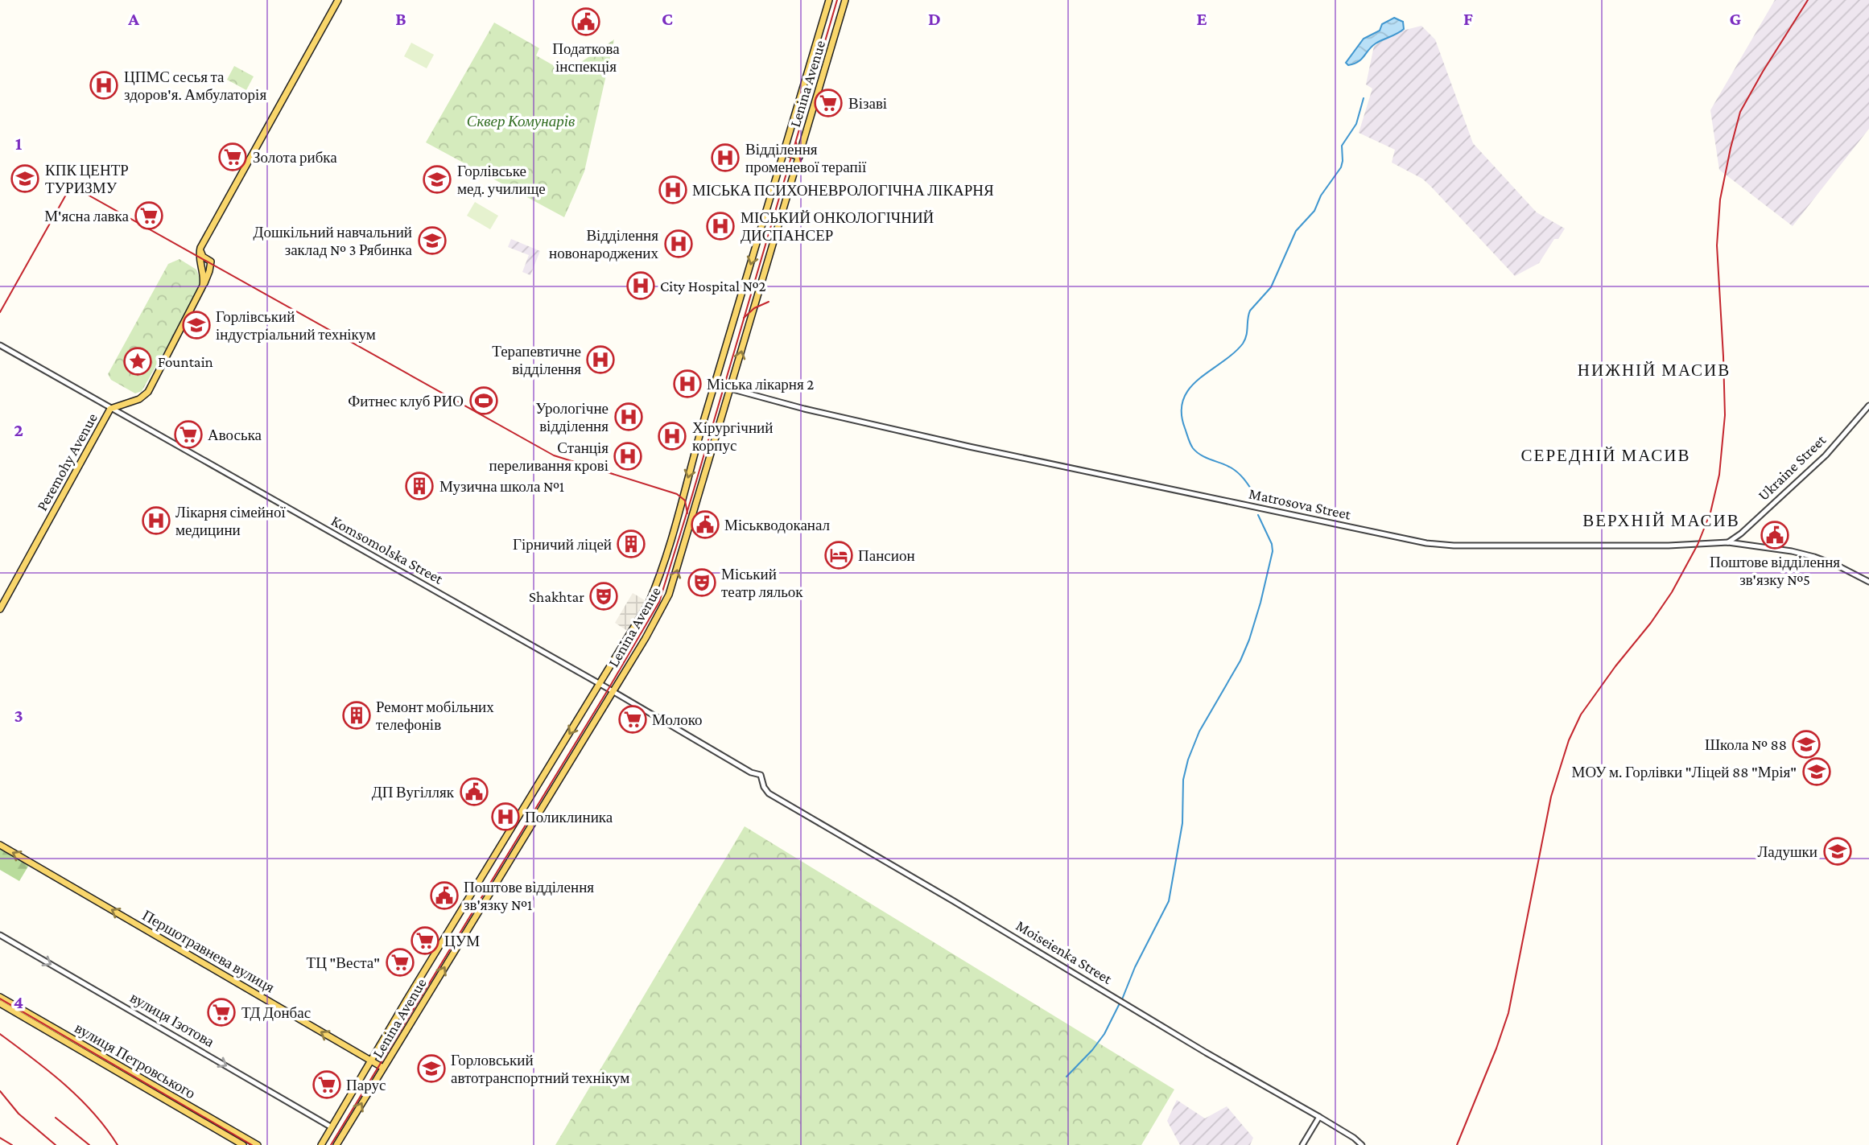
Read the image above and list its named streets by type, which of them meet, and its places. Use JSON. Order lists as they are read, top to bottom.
{
  "streets": {
    "main road": [
      "Lenina Avenue",
      "Peremohy Avenue",
      "Першотравнева вулиця",
      "вулиця Петровського"
    ],
    "street": [
      "Ukraine Street",
      "Matrosova Street",
      "Komsomolska Street",
      "Moiseienka Street",
      "вулиця Ізотова"
    ]
  },
  "crossings": [
    ["Lenina Avenue", "Matrosova Street"],
    ["Lenina Avenue", "Komsomolska Street"],
    ["Lenina Avenue", "Першотравнева вулиця"],
    ["Lenina Avenue", "вулиця Ізотова"],
    ["Peremohy Avenue", "Komsomolska Street"],
    ["Ukraine Street", "Matrosova Street"],
    ["Komsomolska Street", "Moiseienka Street"]
  ],
  "one_way": ["Першотравнева вулиця", "вулиця Ізотова"],
  "districts": ["НИЖНІЙ МАСИВ", "СЕРЕДНІЙ МАСИВ", "ВЕРХНІЙ МАСИВ"],
  "parks": ["Сквер Комунарів"],
  "places": {
    "public building": [
      "Податкова інспекція",
      "Міськводоканал",
      "Поштове відділення зв'язку №5",
      "ДП Вугілляк",
      "Поштове відділення зв'язку №1"
    ],
    "hospital": [
      "ЦПМС сесья та здоров'я. Амбулаторія",
      "Відділення променевої терапії",
      "МІСЬКА ПСИХОНЕВРОЛОГІЧНА ЛІКАРНЯ",
      "МІСЬКИЙ ОНКОЛОГІЧНИЙ ДИСПАНСЕР",
      "Відділення новонароджених",
      "City Hospital №2",
      "Терапевтичне відділення",
      "Міська лікарня 2",
      "Урологічне відділення",
      "Хірургічний корпус",
      "Станція переливання крові",
      "Лікарня сімейної медицини",
      "Поликлиника"
    ],
    "supermarket": [
      "Візаві",
      "Золота рибка",
      "М'ясна лавка",
      "Авоська",
      "Молоко",
      "ЦУМ",
      "ТЦ \"Веста\"",
      "ТД Донбас",
      "Парус"
    ],
    "school or university": [
      "КПК ЦЕНТР ТУРИЗМУ",
      "Горлівське мед. училище",
      "Дошкільний навчальний заклад № 3 Рябинка",
      "Горлівський індустріальний технікум",
      "Школа № 88",
      "МОУ м. Горлівки \"Ліцей 88 \"Мрія\"",
      "Ладушки",
      "Горловський автотранспортний технікум"
    ],
    "place": ["Fountain"],
    "sports": ["Фитнес клуб РИО"],
    "building": ["Музична школа №1", "Гірничий ліцей", "Ремонт мобільних телефонів"],
    "hotel": ["Пансион"],
    "theatre": ["Міський театр ляльок", "Shakhtar"]
  },
  "grid": {
    "columns": [
      "A",
      "B",
      "C",
      "D",
      "E",
      "F",
      "G"
    ],
    "rows": [
      "1",
      "2",
      "3",
      "4"
    ]
  }
}
